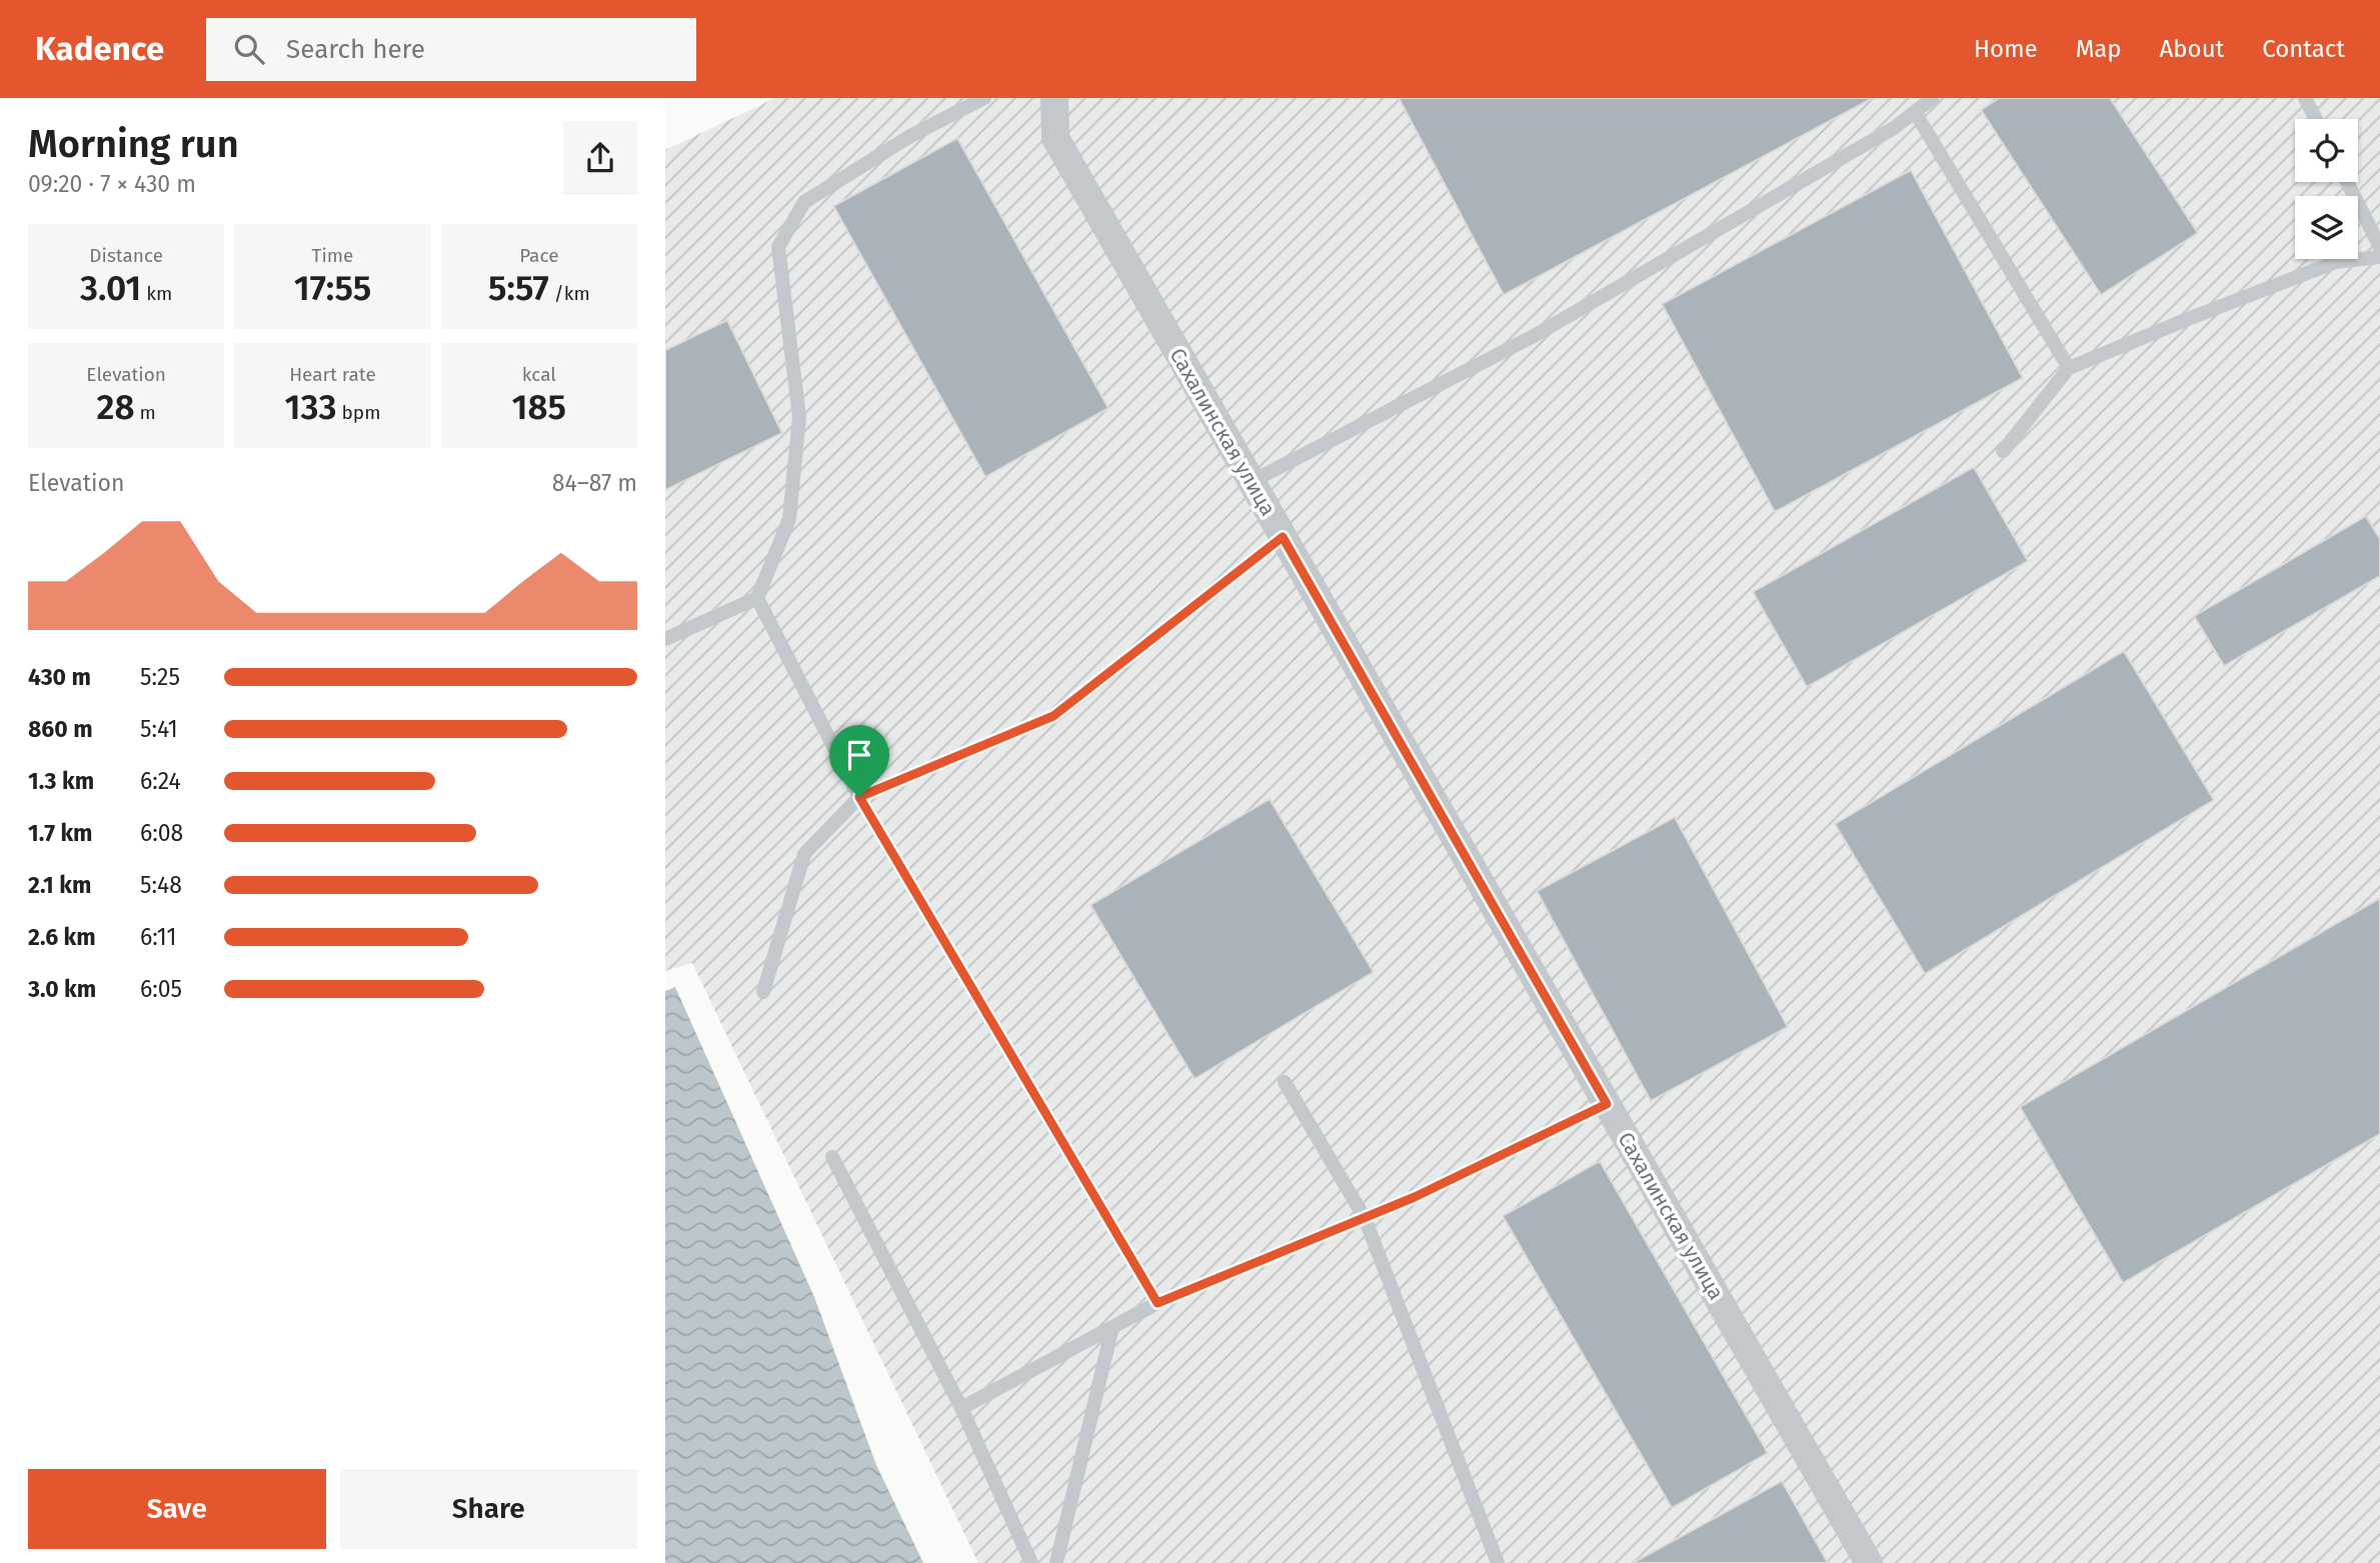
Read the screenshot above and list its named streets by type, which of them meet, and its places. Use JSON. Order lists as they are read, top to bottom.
{
  "streets": {
    "street": ["Сахалинская улица"]
  },
  "page": {
    "header": "Kadence",
    "search": "Search here",
    "nav": [
      "Home",
      "Map",
      "About",
      "Contact"
    ],
    "heading": ["Morning run", "09:20 · 7 × 430 m"],
    "stats": [
      ["Distance", "3.01 km"],
      ["Time", "17:55"],
      ["Pace", "5:57 /km"],
      ["Elevation", "28 m"],
      ["Heart rate", "133 bpm"],
      ["kcal", "185"]
    ],
    "chart": ["Elevation", "84–87 m"],
    "list": [
      {
        "name": "430 m",
        "note": "5:25"
      },
      {
        "name": "860 m",
        "note": "5:41"
      },
      {
        "name": "1.3 km",
        "note": "6:24"
      },
      {
        "name": "1.7 km",
        "note": "6:08"
      },
      {
        "name": "2.1 km",
        "note": "5:48"
      },
      {
        "name": "2.6 km",
        "note": "6:11"
      },
      {
        "name": "3.0 km",
        "note": "6:05"
      }
    ],
    "buttons": ["Save", "Share"]
  }
}
